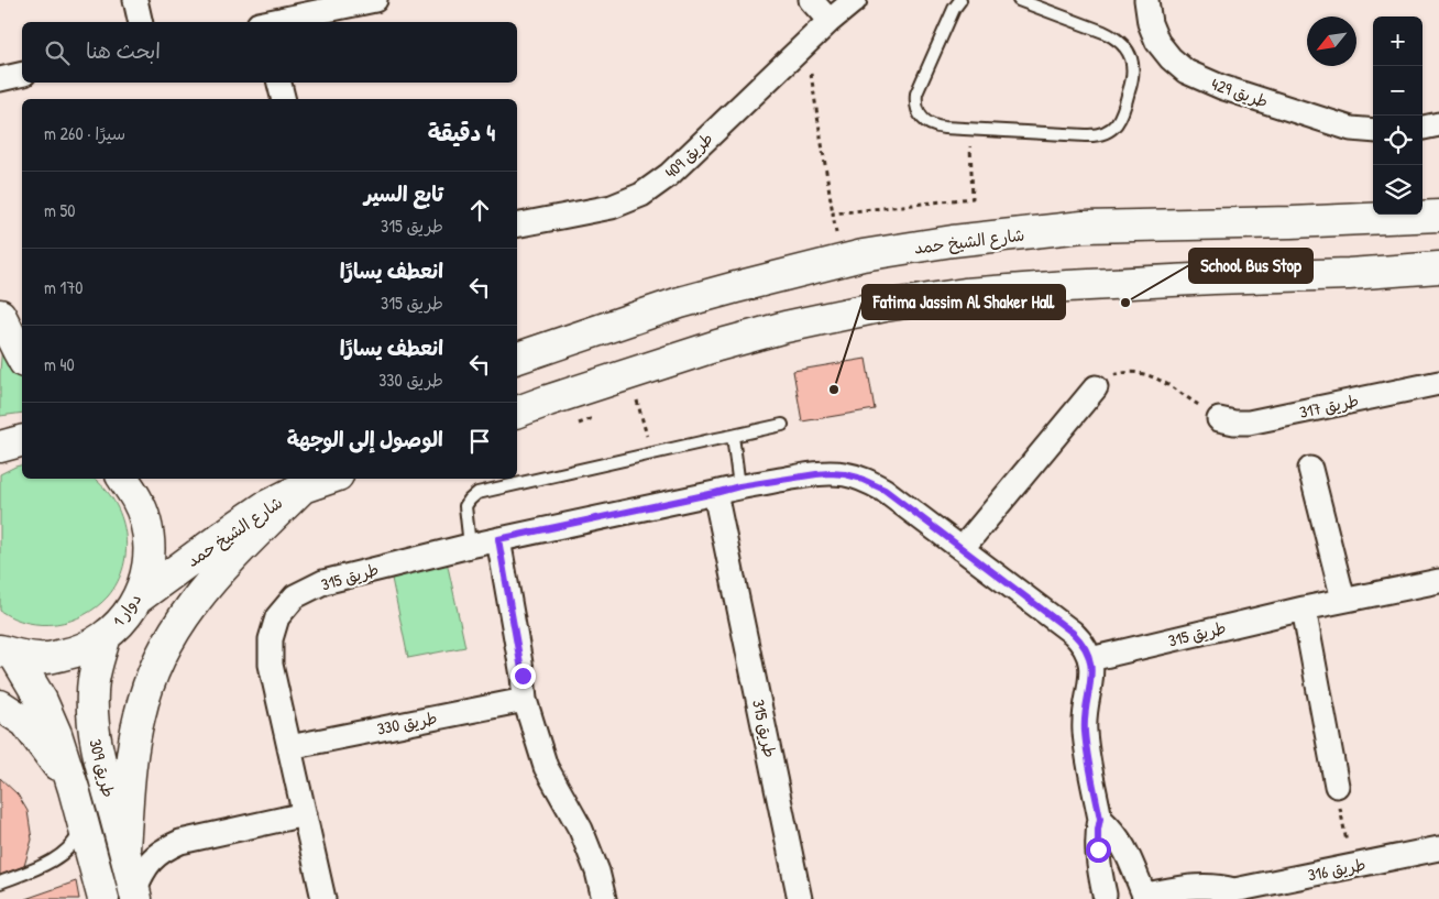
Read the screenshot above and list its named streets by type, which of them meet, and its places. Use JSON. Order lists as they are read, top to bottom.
{
  "streets": {
    "main road": ["شارع الشيخ حمد", "دوار 1", "طريق 309"],
    "street": [
      "طريق 429",
      "طريق 409",
      "طريق 317",
      "طريق 315",
      "طريق 330",
      "طريق 316"
    ]
  },
  "crossings": [
    ["شارع الشيخ حمد", "دوار 1"],
    ["طريق 315", "طريق 330"],
    ["دوار 1", "طريق 309"]
  ],
  "places": ["School Bus Stop", "Fatima Jassim Al Shaker Hall"],
  "north": "bottom left",
  "page": {
    "map_buttons": ["+", "−"],
    "search": "ابحث هنا",
    "heading": ["4 دقيقة", "سيرًا · 260 m"],
    "list": [
      ["تابع السير", "طريق 315", "50 m"],
      ["انعطف يسارًا", "طريق 315", "170 m"],
      ["انعطف يسارًا", "طريق 330", "40 m"],
      "الوصول إلى الوجهة"
    ]
  }
}
